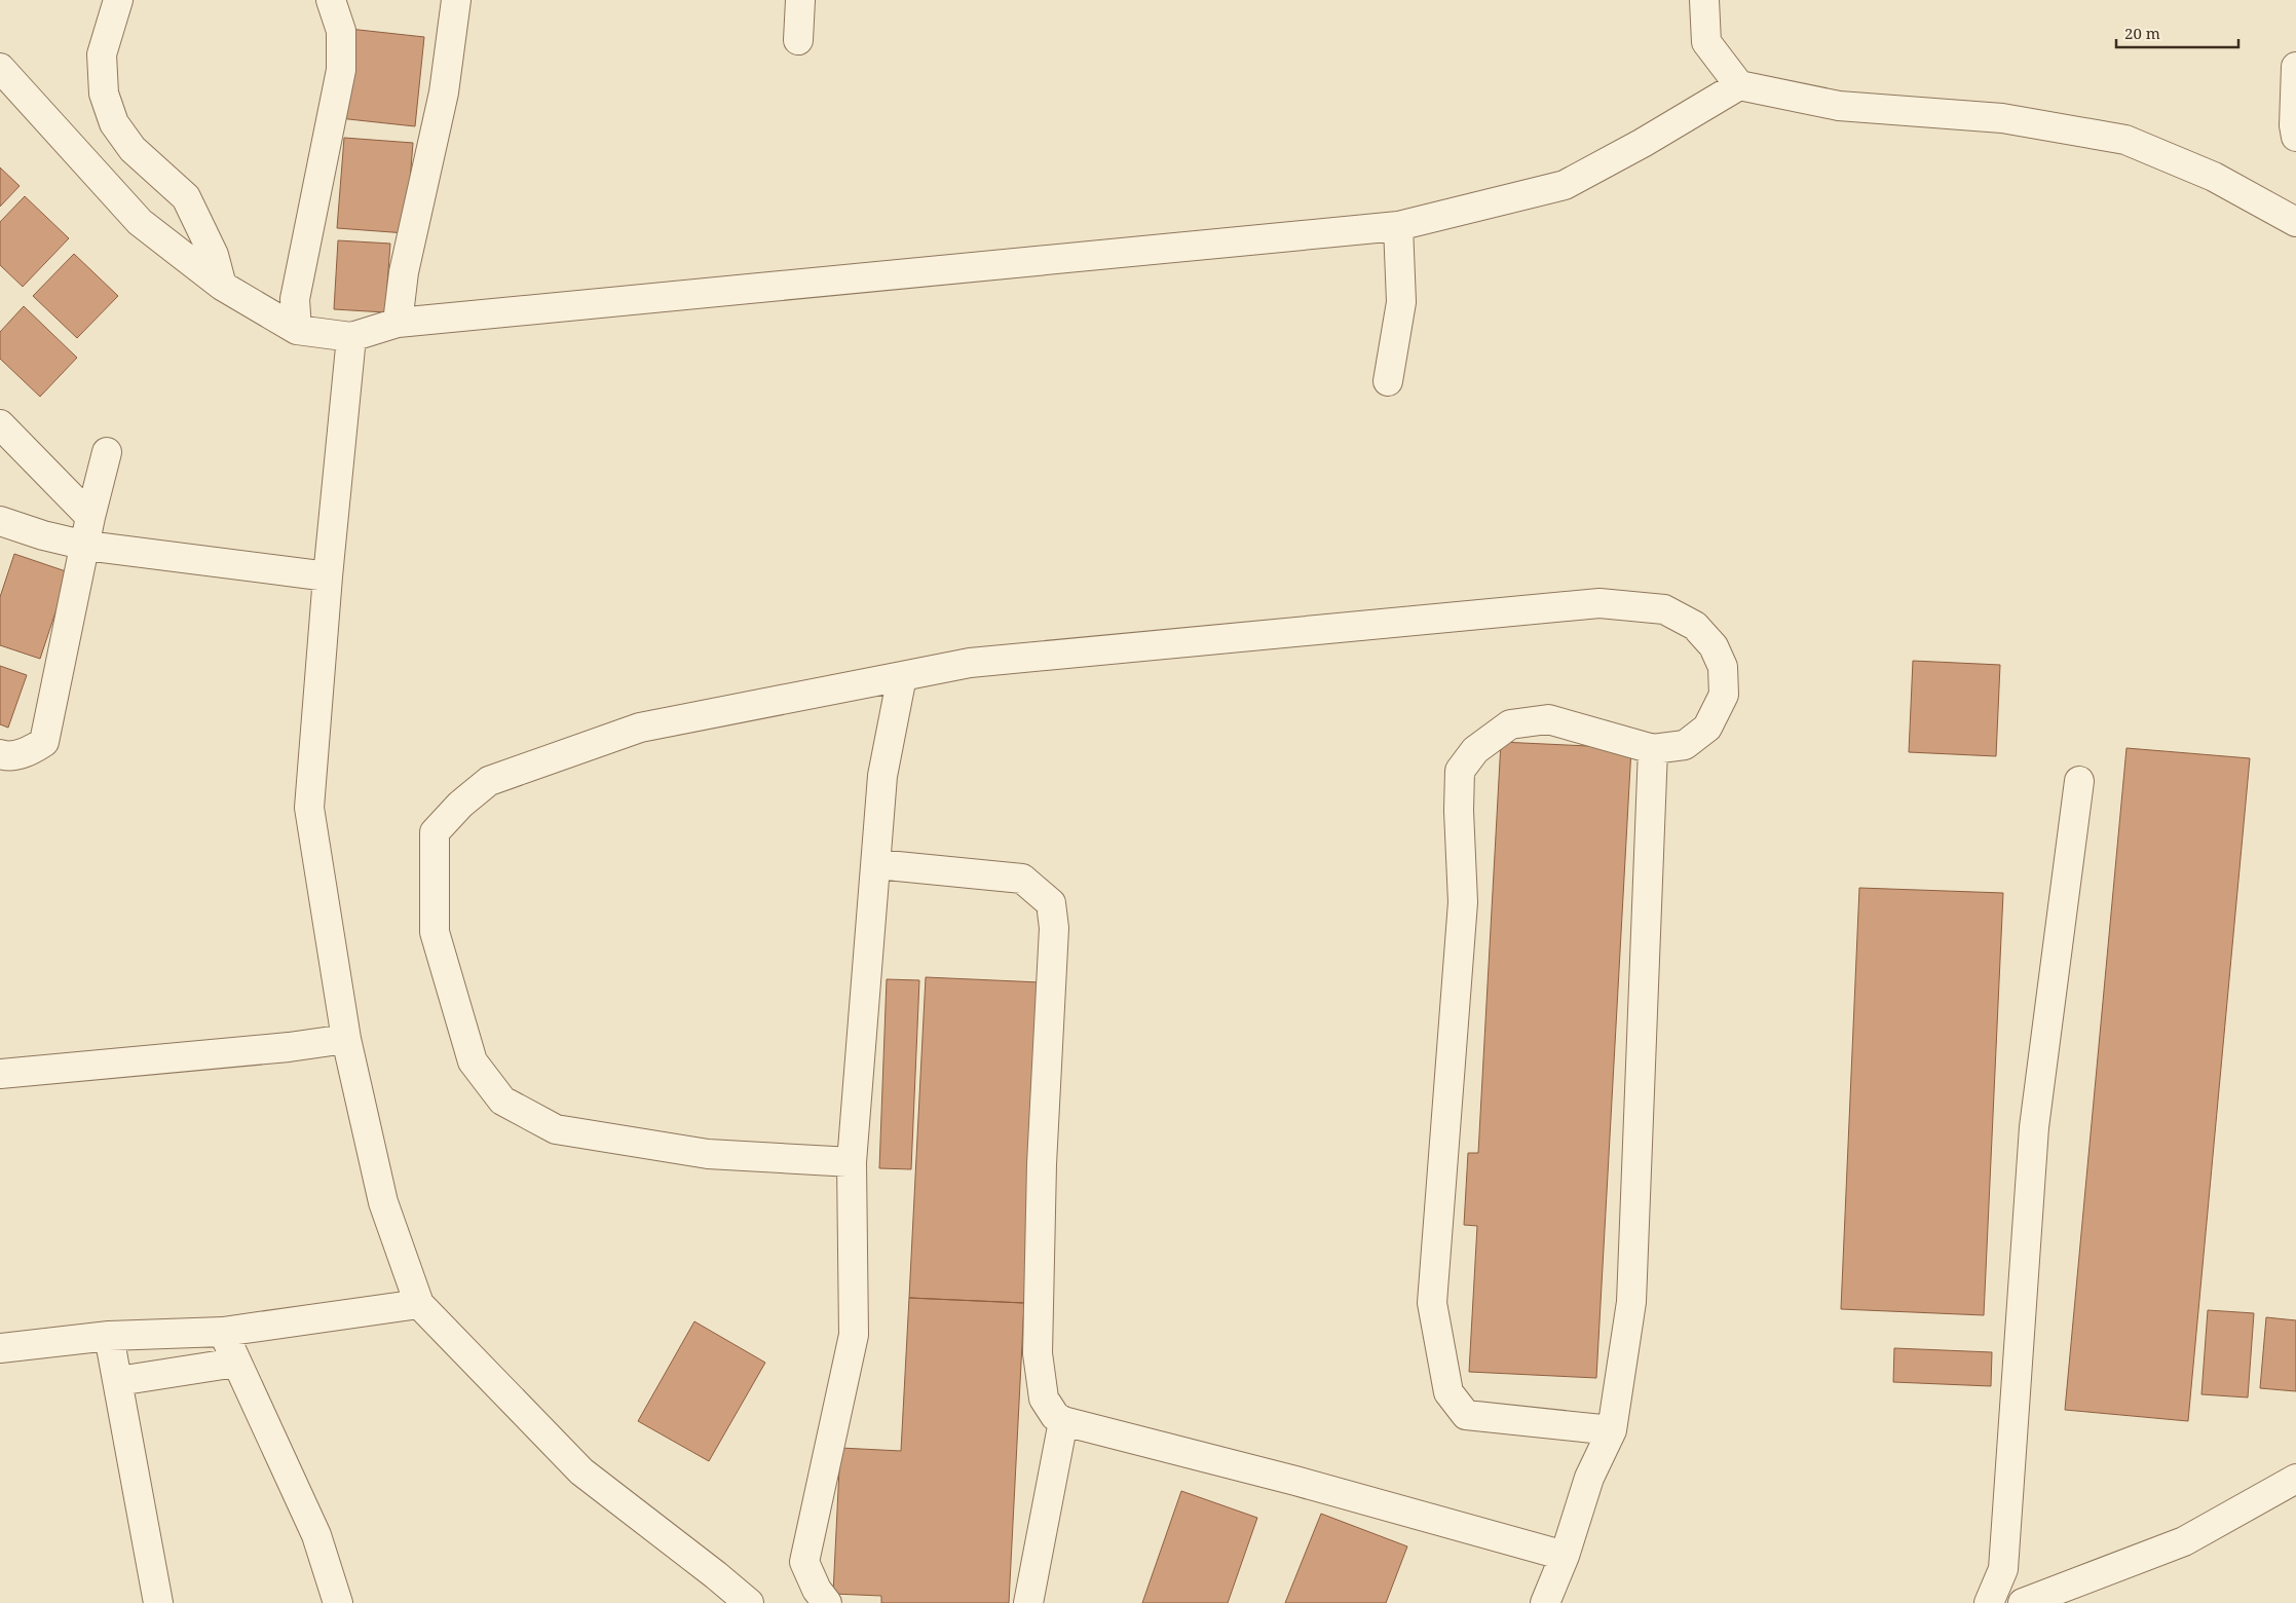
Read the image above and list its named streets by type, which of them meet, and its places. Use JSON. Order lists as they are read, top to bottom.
{
  "scale_bar": "20 m"
}
